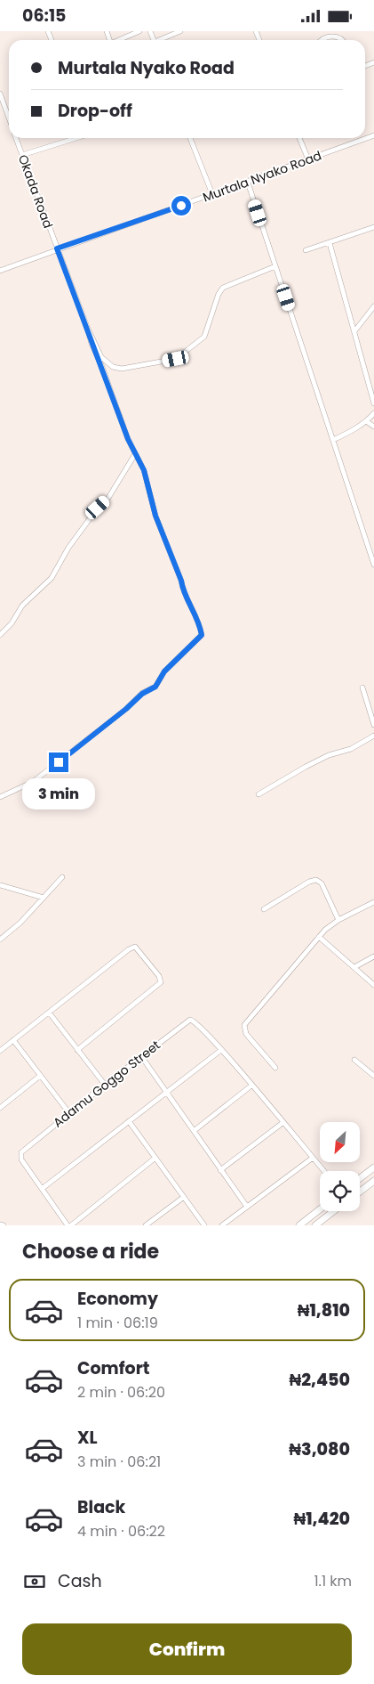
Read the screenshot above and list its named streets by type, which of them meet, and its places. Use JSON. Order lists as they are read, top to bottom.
{
  "streets": {
    "street": ["Murtala Nyako Road", "Okada Road", "Adamu Goggo Street"]
  },
  "crossings": [
    ["Murtala Nyako Road", "Okada Road"]
  ],
  "north": "bottom left",
  "page": {
    "status": "06:15",
    "banner": ["Murtala Nyako Road", "Drop-off"],
    "bubble": "3 min",
    "heading": "Choose a ride",
    "list": [
      {
        "name": "Economy",
        "note": "1 min · 06:19",
        "value": "₦1,810"
      },
      {
        "name": "Comfort",
        "note": "2 min · 06:20",
        "value": "₦2,450"
      },
      {
        "name": "XL",
        "note": "3 min · 06:21",
        "value": "₦3,080"
      },
      {
        "name": "Black",
        "note": "4 min · 06:22",
        "value": "₦1,420"
      }
    ],
    "pay": ["Cash", "1.1 km"],
    "buttons": "Confirm"
  }
}
